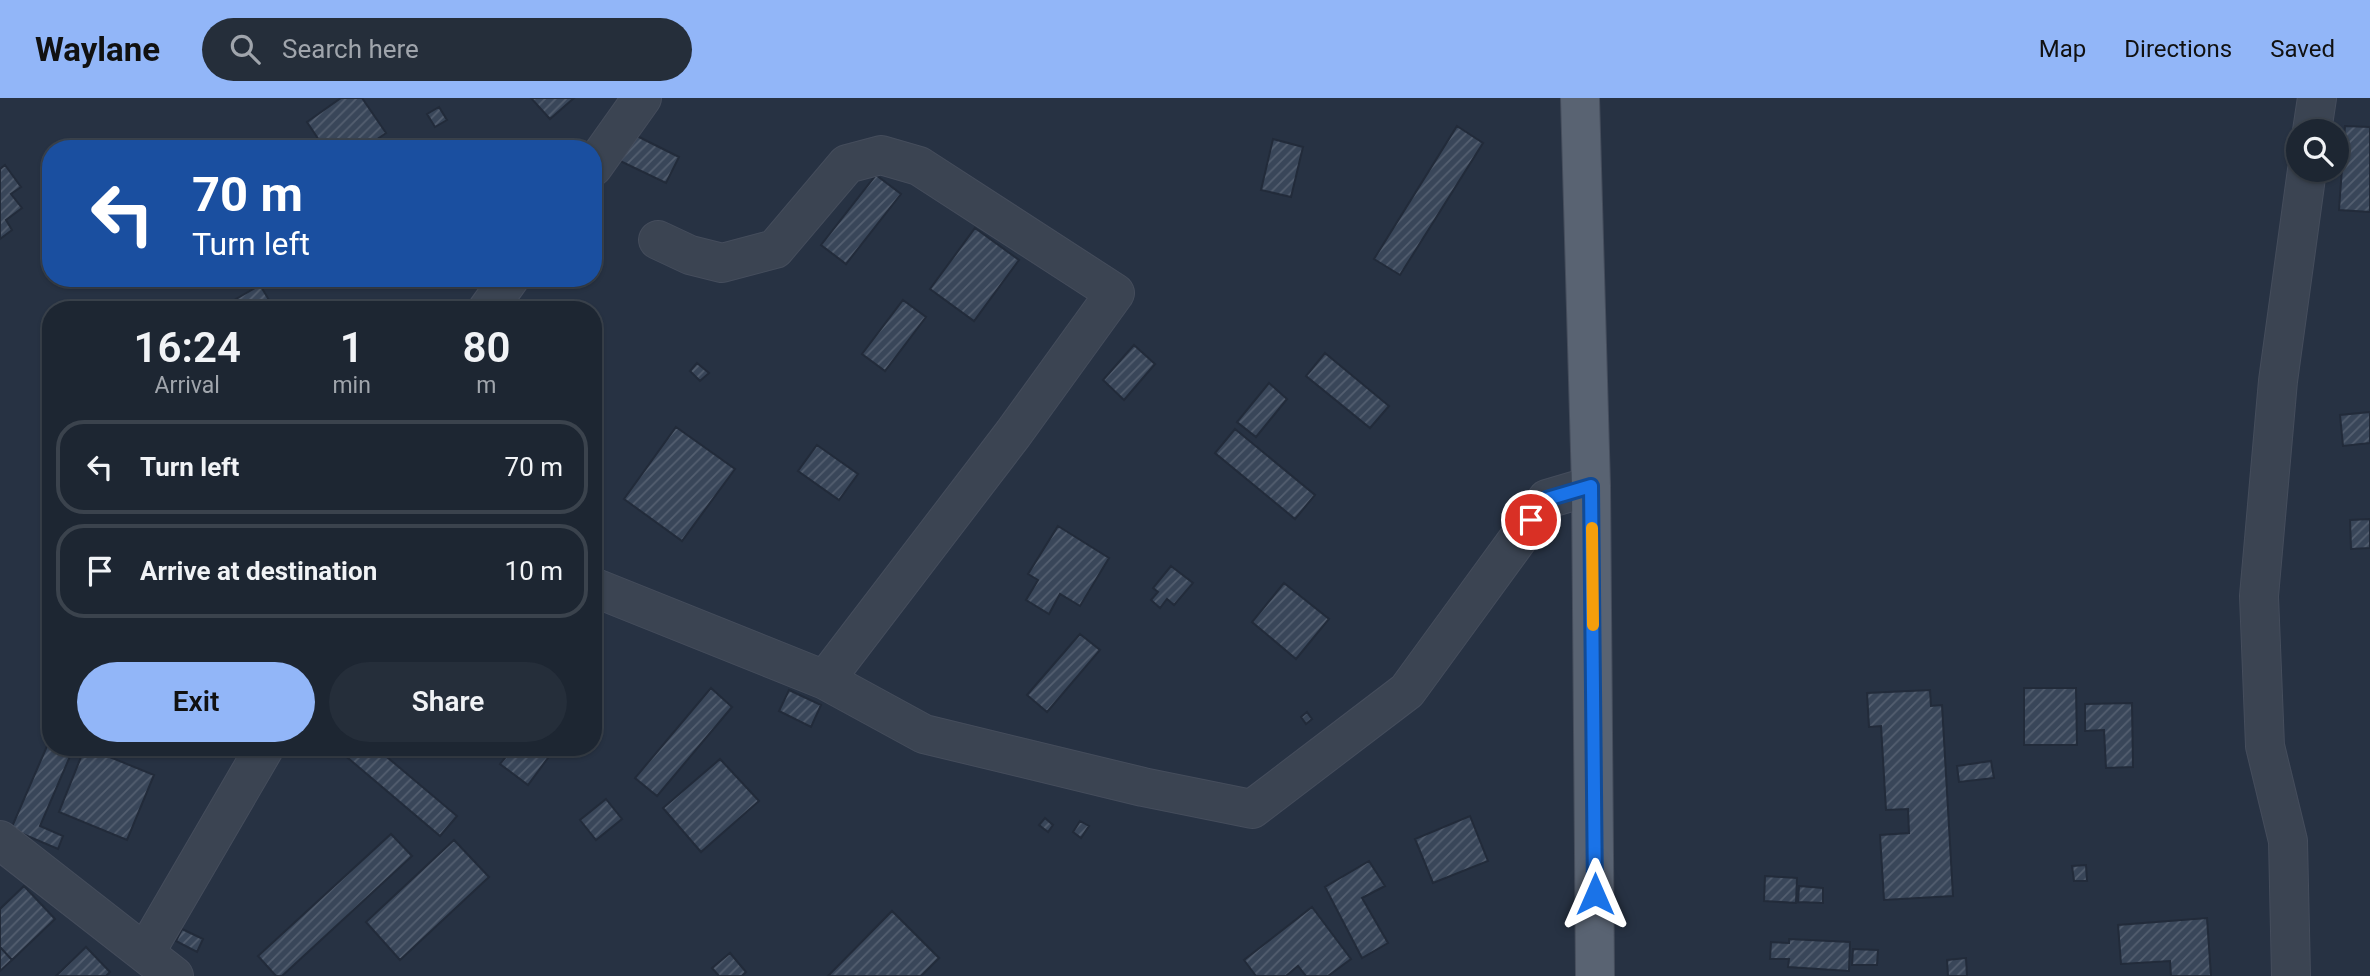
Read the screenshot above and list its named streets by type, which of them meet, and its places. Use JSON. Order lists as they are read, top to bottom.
{
  "page": {
    "header": "Waylane",
    "search": "Search here",
    "nav": ["Map", "Directions", "Saved"],
    "turn": ["70 m", "Turn left"],
    "eta": [
      "16:24",
      "Arrival",
      "1",
      "min",
      "80",
      "m"
    ],
    "list": [
      {
        "name": "Turn left",
        "value": "70 m"
      },
      {
        "name": "Arrive at destination",
        "value": "10 m"
      }
    ],
    "buttons": ["Exit", "Share"]
  }
}
